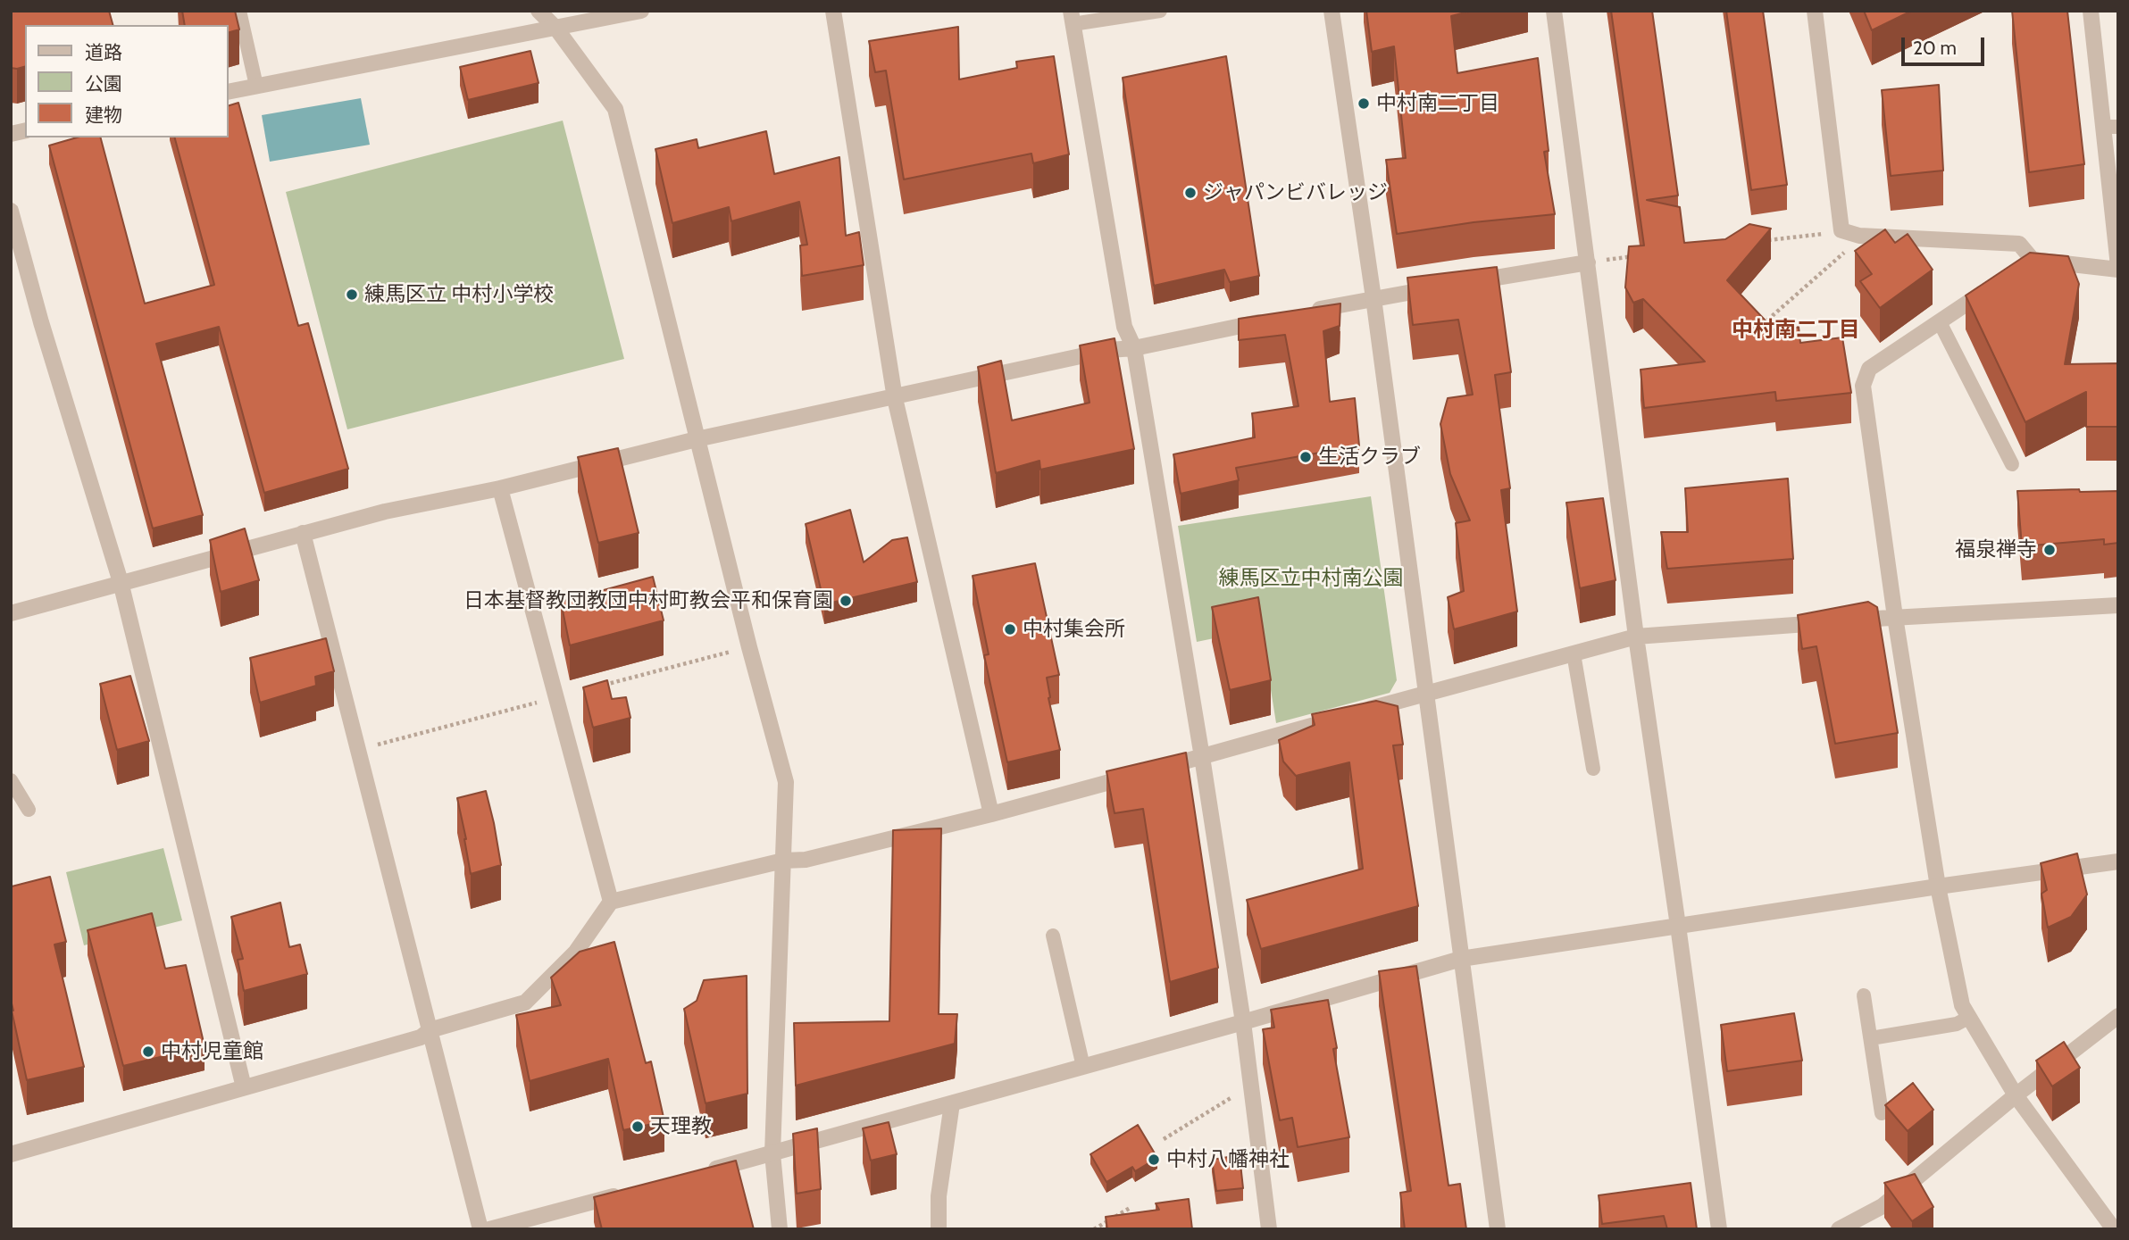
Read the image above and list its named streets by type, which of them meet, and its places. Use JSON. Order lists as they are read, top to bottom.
{
  "districts": ["中村南二丁目"],
  "parks": ["練馬区立中村南公園"],
  "places": [
    "中村南二丁目",
    "ジャパンビバレッジ",
    "練馬区立 中村小学校",
    "生活クラブ",
    "福泉禅寺",
    "日本基督教団教団中村町教会平和保育園",
    "中村集会所",
    "中村児童館",
    "天理教",
    "中村八幡神社"
  ],
  "legend": ["道路", "公園", "建物"],
  "scale_bar": "20 m"
}
